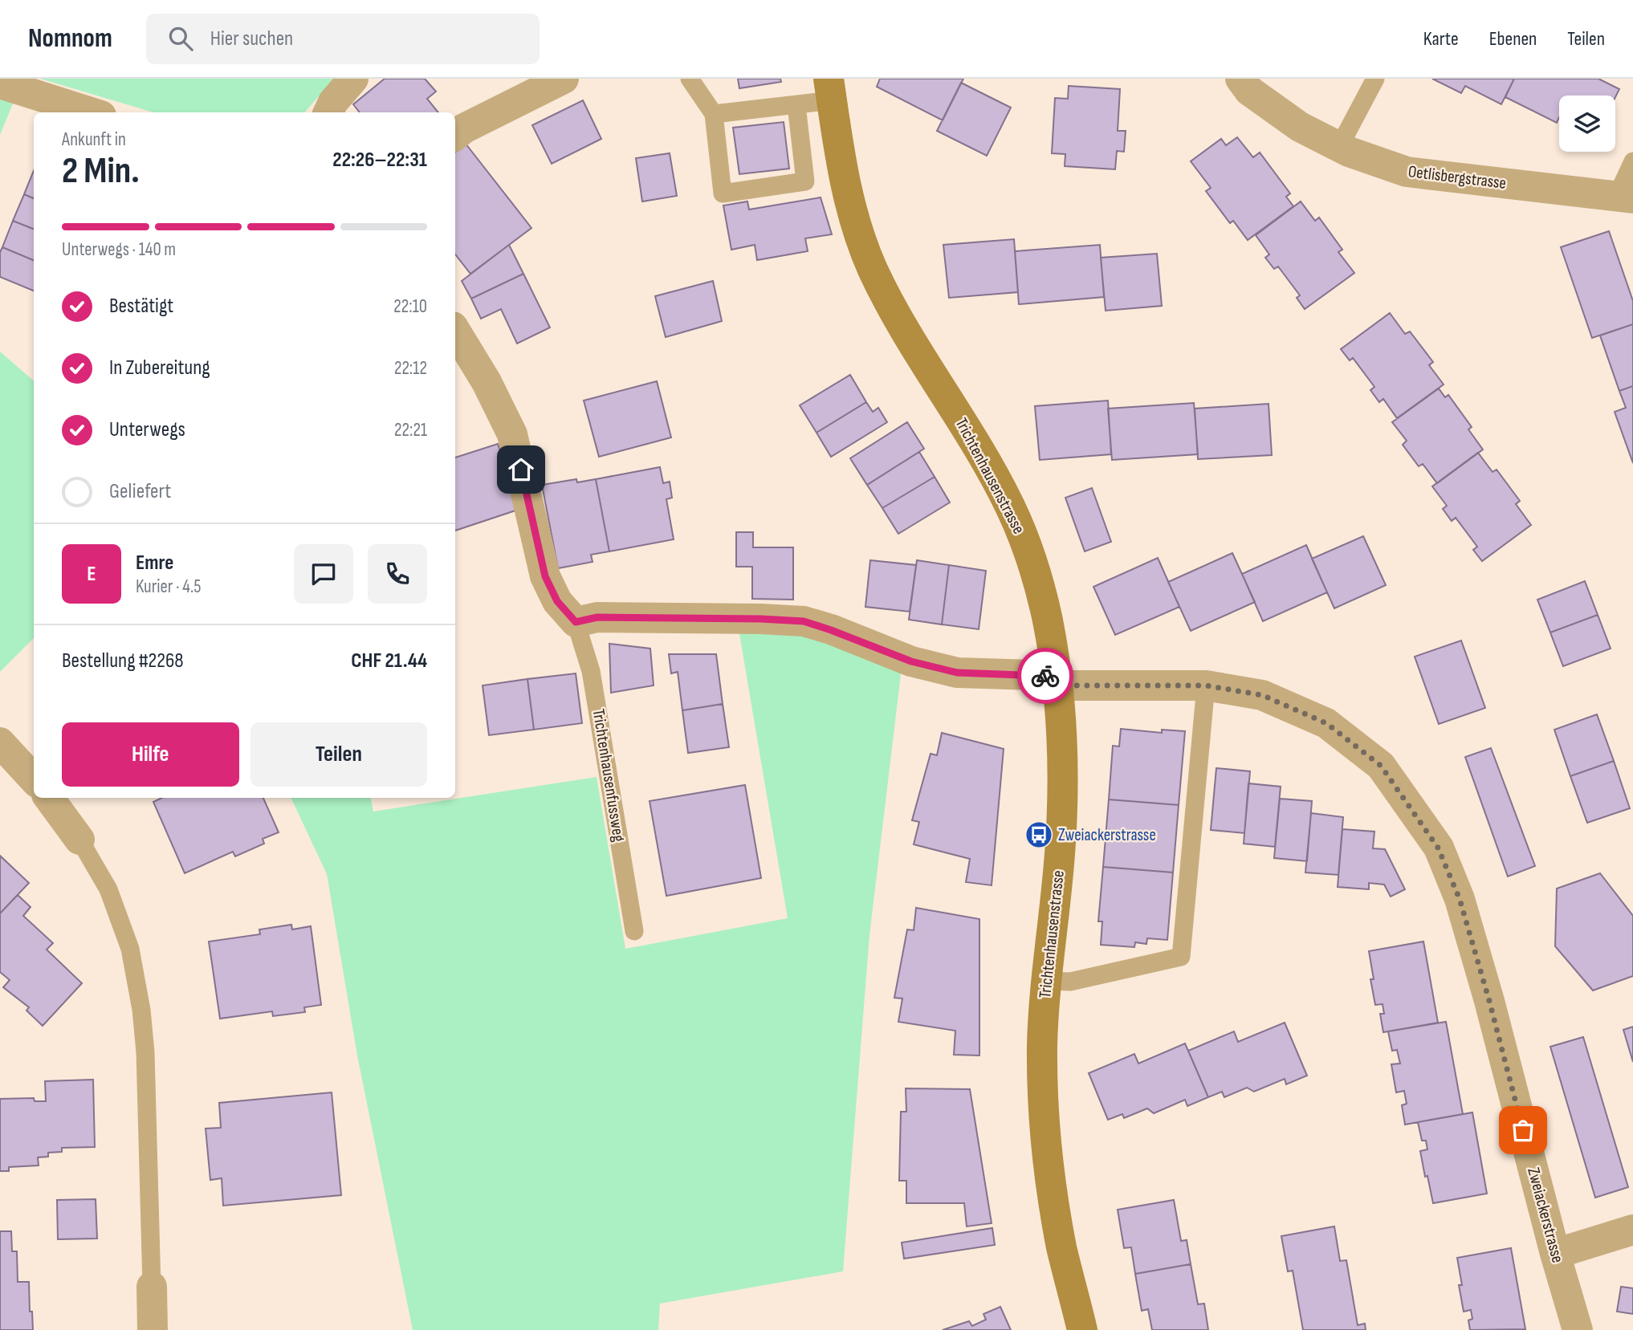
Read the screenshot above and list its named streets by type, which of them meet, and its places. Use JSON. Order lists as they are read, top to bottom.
{
  "streets": {
    "street": ["Oetlisbergstrasse", "Trichtenhausenstrasse", "Zweiackerstrasse"],
    "lane": ["Trichtenhausenfussweg"]
  },
  "crossings": [
    ["Trichtenhausenstrasse", "Zweiackerstrasse"],
    ["Trichtenhausenfussweg", "Zweiackerstrasse"]
  ],
  "places": {
    "bus stop": ["Zweiackerstrasse"]
  },
  "page": {
    "header": "Nomnom",
    "search": "Hier suchen",
    "nav": ["Karte", "Ebenen", "Teilen"],
    "heading": ["2 Min.", "Ankunft in", "22:26–22:31"],
    "panel": [
      "Emre",
      "Kurier · 4.5",
      "Bestellung #2268",
      "CHF 21.44"
    ],
    "bar": "Unterwegs · 140 m",
    "list": [
      ["Bestätigt", "22:10"],
      ["In Zubereitung", "22:12"],
      ["Unterwegs", "22:21"],
      "Geliefert"
    ],
    "round": "E",
    "buttons": ["Hilfe", "Teilen"]
  }
}
